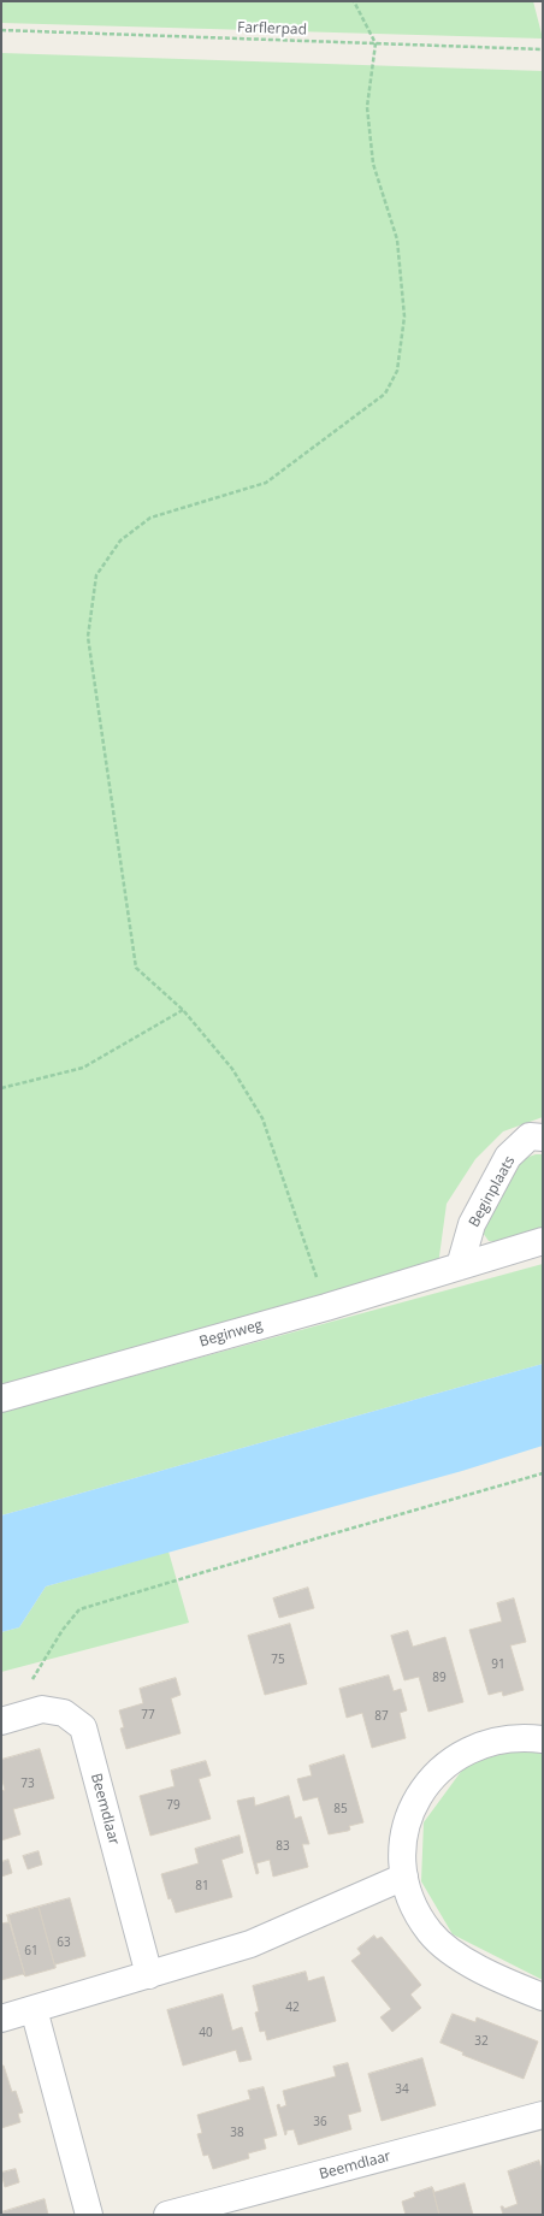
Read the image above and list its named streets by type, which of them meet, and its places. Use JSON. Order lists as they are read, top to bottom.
{
  "streets": {
    "street": ["Beginplaats", "Beginweg", "Beemdlaar"],
    "path": ["Farflerpad"]
  },
  "crossings": [
    ["Beginplaats", "Beginweg"]
  ],
  "house_numbers": [
    "75",
    "91",
    "89",
    "77",
    "87",
    "73",
    "79",
    "85",
    "83",
    "81",
    "63",
    "61",
    "42",
    "40",
    "32",
    "34",
    "36",
    "38"
  ]
}
